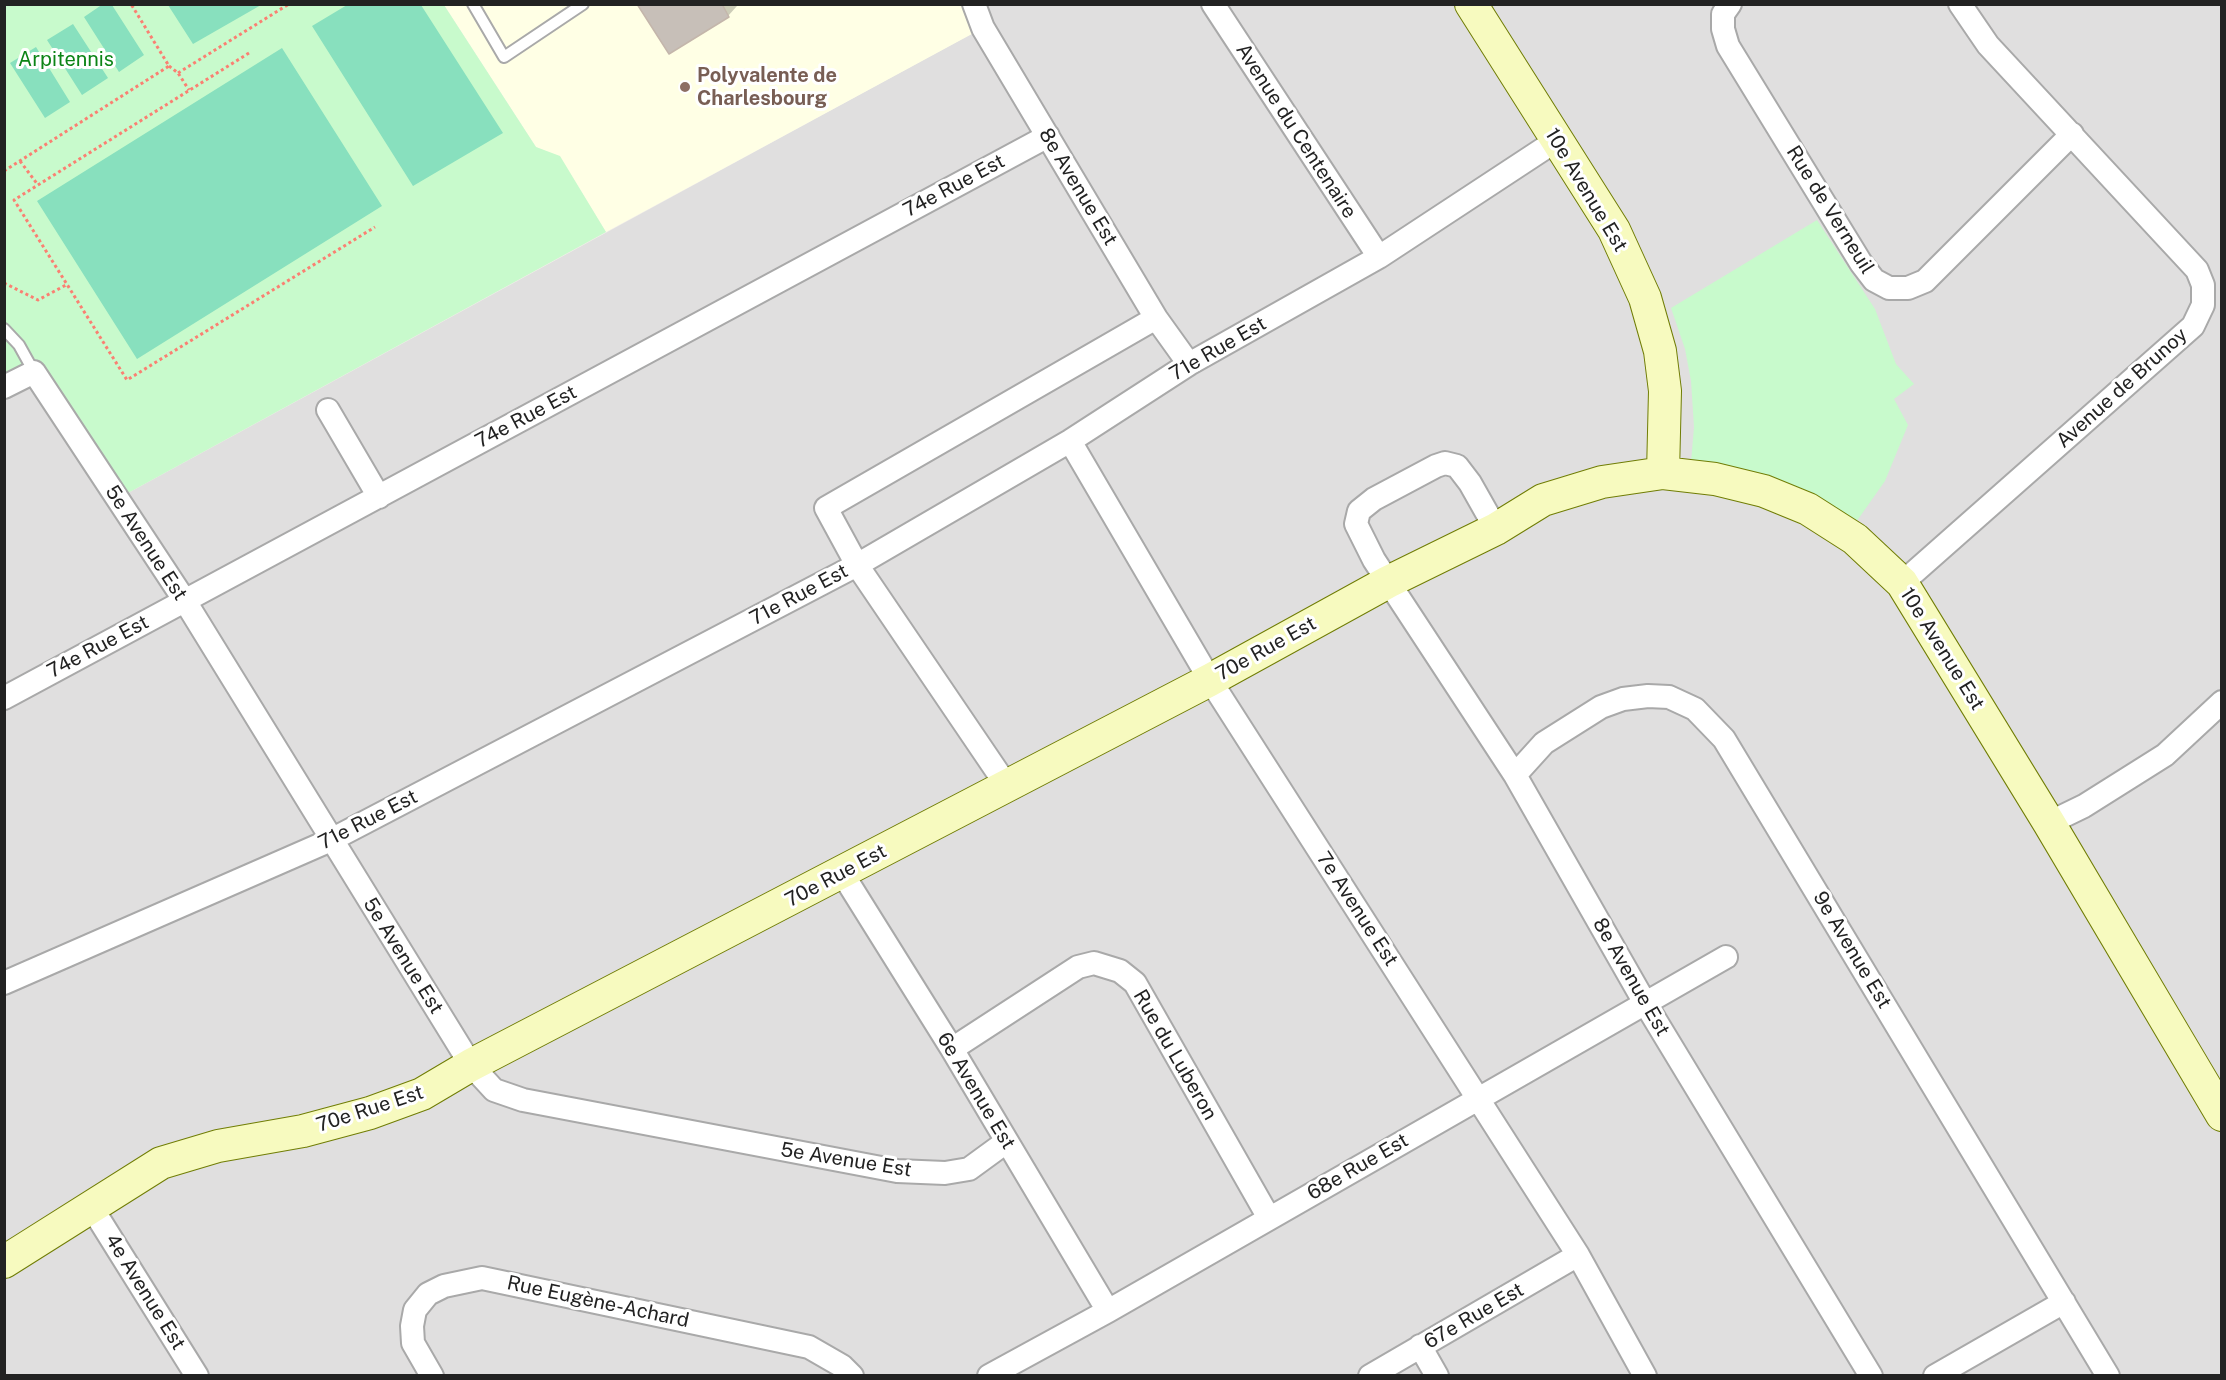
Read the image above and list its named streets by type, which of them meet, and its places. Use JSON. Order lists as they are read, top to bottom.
{
  "streets": {
    "street": [
      "Avenue du Centenaire",
      "74e Rue Est",
      "8e Avenue Est",
      "10e Avenue Est",
      "Rue de Verneuil",
      "71e Rue Est",
      "Avenue de Brunoy",
      "5e Avenue Est",
      "70e Rue Est",
      "7e Avenue Est",
      "9e Avenue Est",
      "Rue du Luberon",
      "6e Avenue Est",
      "68e Rue Est",
      "4e Avenue Est",
      "Rue Eugène-Achard",
      "67e Rue Est"
    ]
  },
  "crossings": [
    ["Avenue du Centenaire", "71e Rue Est"],
    ["74e Rue Est", "8e Avenue Est"],
    ["74e Rue Est", "5e Avenue Est"],
    ["8e Avenue Est", "71e Rue Est"],
    ["8e Avenue Est", "70e Rue Est"],
    ["8e Avenue Est", "9e Avenue Est"],
    ["8e Avenue Est", "68e Rue Est"],
    ["10e Avenue Est", "71e Rue Est"],
    ["10e Avenue Est", "Avenue de Brunoy"],
    ["10e Avenue Est", "70e Rue Est"],
    ["Rue de Verneuil", "Avenue de Brunoy"],
    ["71e Rue Est", "5e Avenue Est"],
    ["71e Rue Est", "7e Avenue Est"],
    ["5e Avenue Est", "70e Rue Est"],
    ["5e Avenue Est", "6e Avenue Est"],
    ["70e Rue Est", "7e Avenue Est"],
    ["70e Rue Est", "6e Avenue Est"],
    ["70e Rue Est", "4e Avenue Est"],
    ["7e Avenue Est", "68e Rue Est"],
    ["7e Avenue Est", "67e Rue Est"],
    ["Rue du Luberon", "6e Avenue Est"],
    ["Rue du Luberon", "68e Rue Est"],
    ["6e Avenue Est", "68e Rue Est"]
  ],
  "parks": ["Arpitennis"],
  "places": ["Polyvalente de Charlesbourg"]
}
